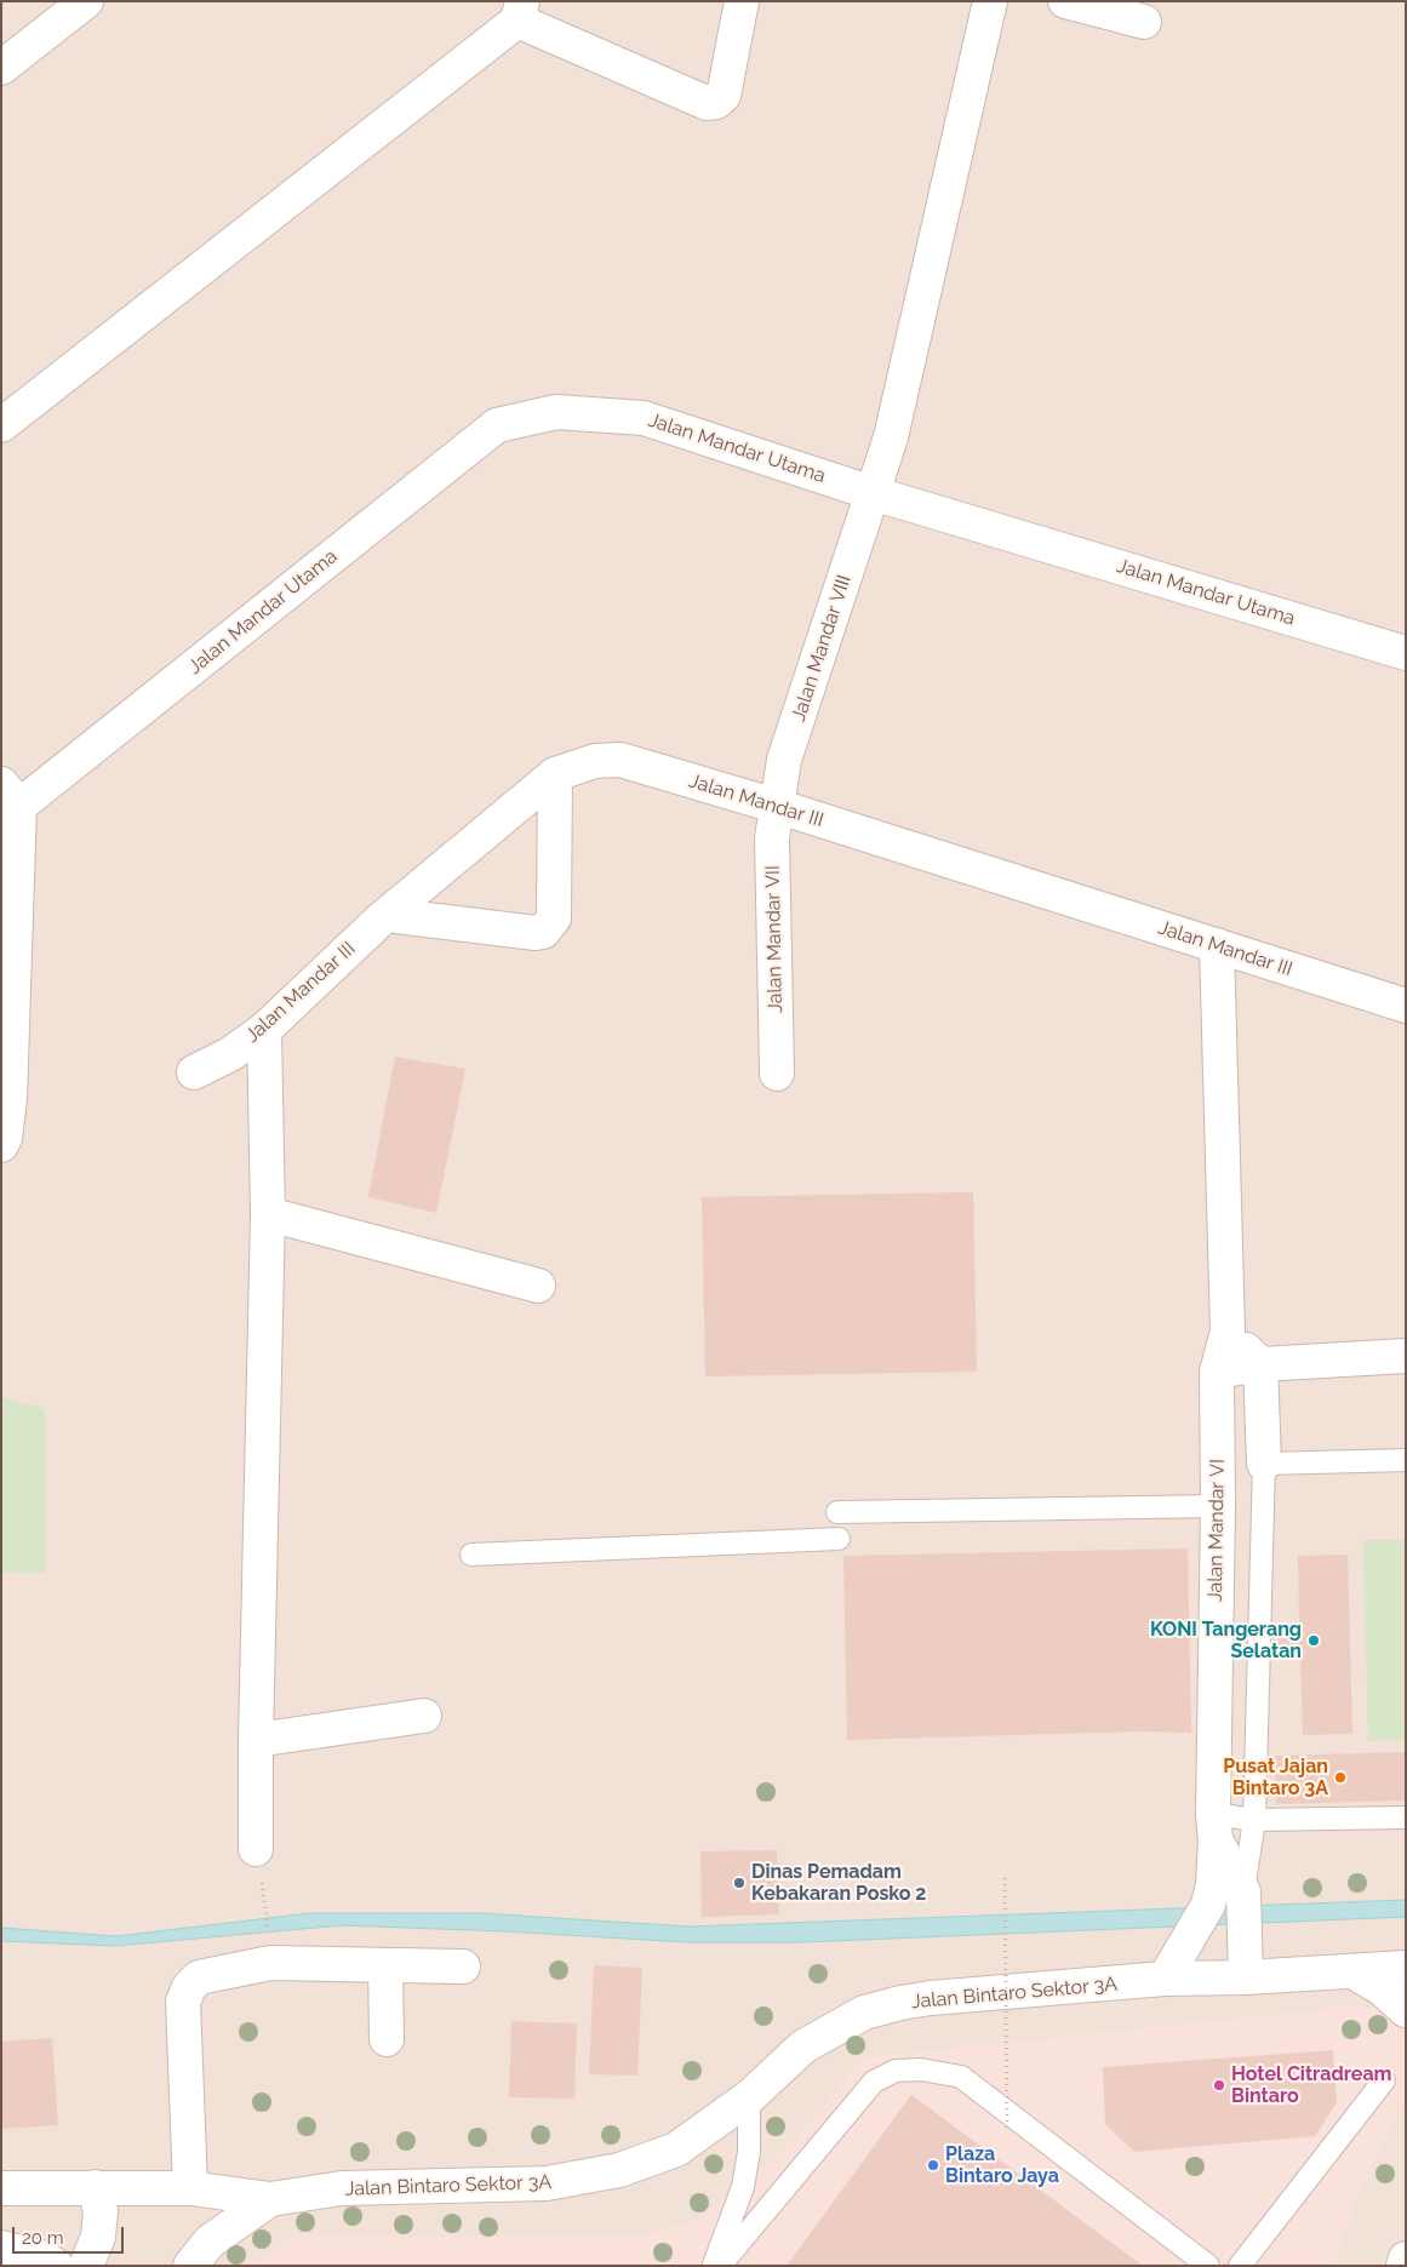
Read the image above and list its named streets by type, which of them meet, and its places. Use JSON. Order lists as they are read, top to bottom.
{
  "streets": {
    "street": [
      "Jalan Mandar Utama",
      "Jalan Mandar VIII",
      "Jalan Mandar III",
      "Jalan Mandar VII",
      "Jalan Mandar VI",
      "Jalan Bintaro Sektor 3A"
    ]
  },
  "crossings": [
    ["Jalan Mandar Utama", "Jalan Mandar VIII"],
    ["Jalan Mandar VIII", "Jalan Mandar III"],
    ["Jalan Mandar VIII", "Jalan Mandar VII"],
    ["Jalan Mandar III", "Jalan Mandar VII"],
    ["Jalan Mandar III", "Jalan Mandar VI"],
    ["Jalan Mandar VI", "Jalan Bintaro Sektor 3A"]
  ],
  "places": [
    "KONI Tangerang Selatan",
    "Pusat Jajan Bintaro 3A",
    "Dinas Pemadam Kebakaran Posko 2",
    "Hotel Citradream Bintaro",
    "Plaza Bintaro Jaya"
  ],
  "scale_bar": "20 m"
}
